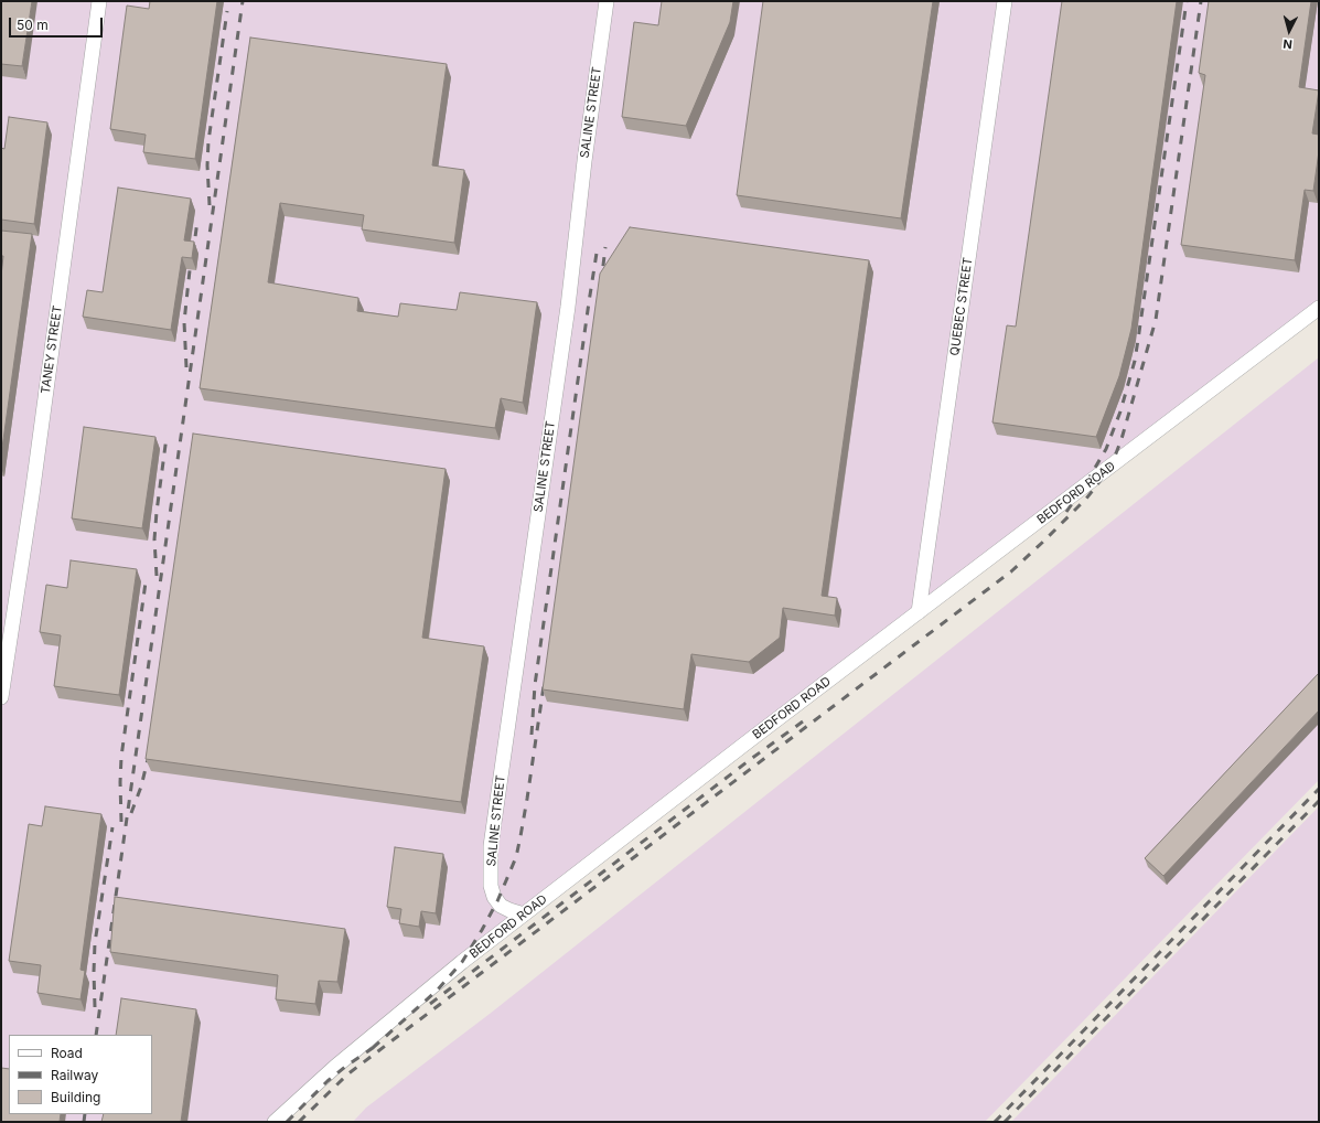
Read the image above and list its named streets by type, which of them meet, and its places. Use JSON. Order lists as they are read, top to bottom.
{
  "streets": {
    "street": [
      "SALINE STREET",
      "QUEBEC STREET",
      "TANEY STREET",
      "BEDFORD ROAD"
    ]
  },
  "crossings": [
    ["SALINE STREET", "BEDFORD ROAD"],
    ["QUEBEC STREET", "BEDFORD ROAD"]
  ],
  "legend": ["Road", "Railway", "Building"],
  "scale_bar": "50 m",
  "north": "bottom"
}
